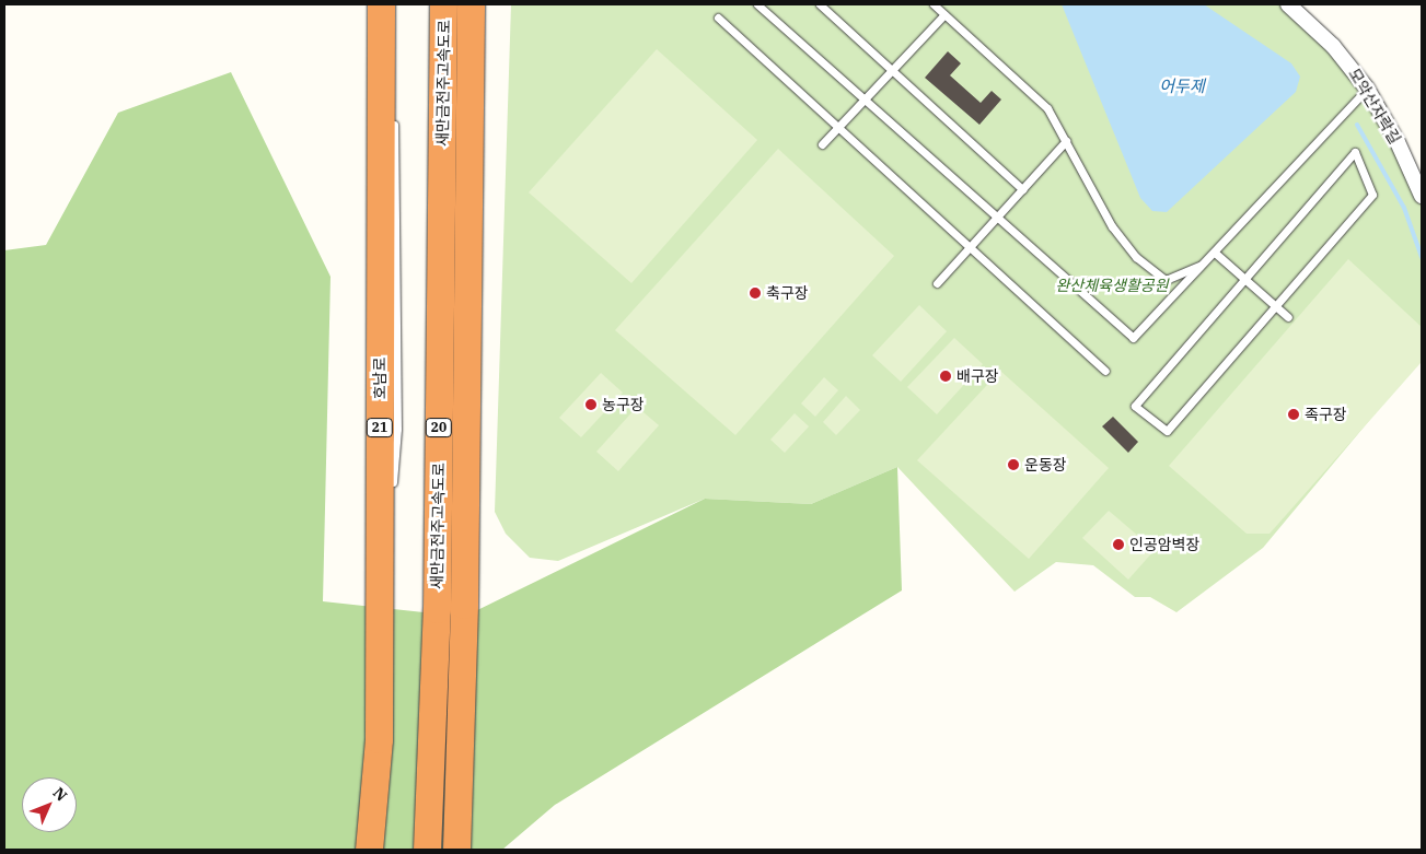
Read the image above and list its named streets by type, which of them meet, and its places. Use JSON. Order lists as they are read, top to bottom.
{
  "streets": {
    "highway": [
      "새만금전주고속도로",
      "호남로",
      "21",
      "20"
    ],
    "street": ["모악산자락길"]
  },
  "water": ["어두제"],
  "parks": ["완산체육생활공원"],
  "places": [
    "축구장",
    "배구장",
    "농구장",
    "족구장",
    "운동장",
    "인공암벽장"
  ],
  "north": "top right"
}
